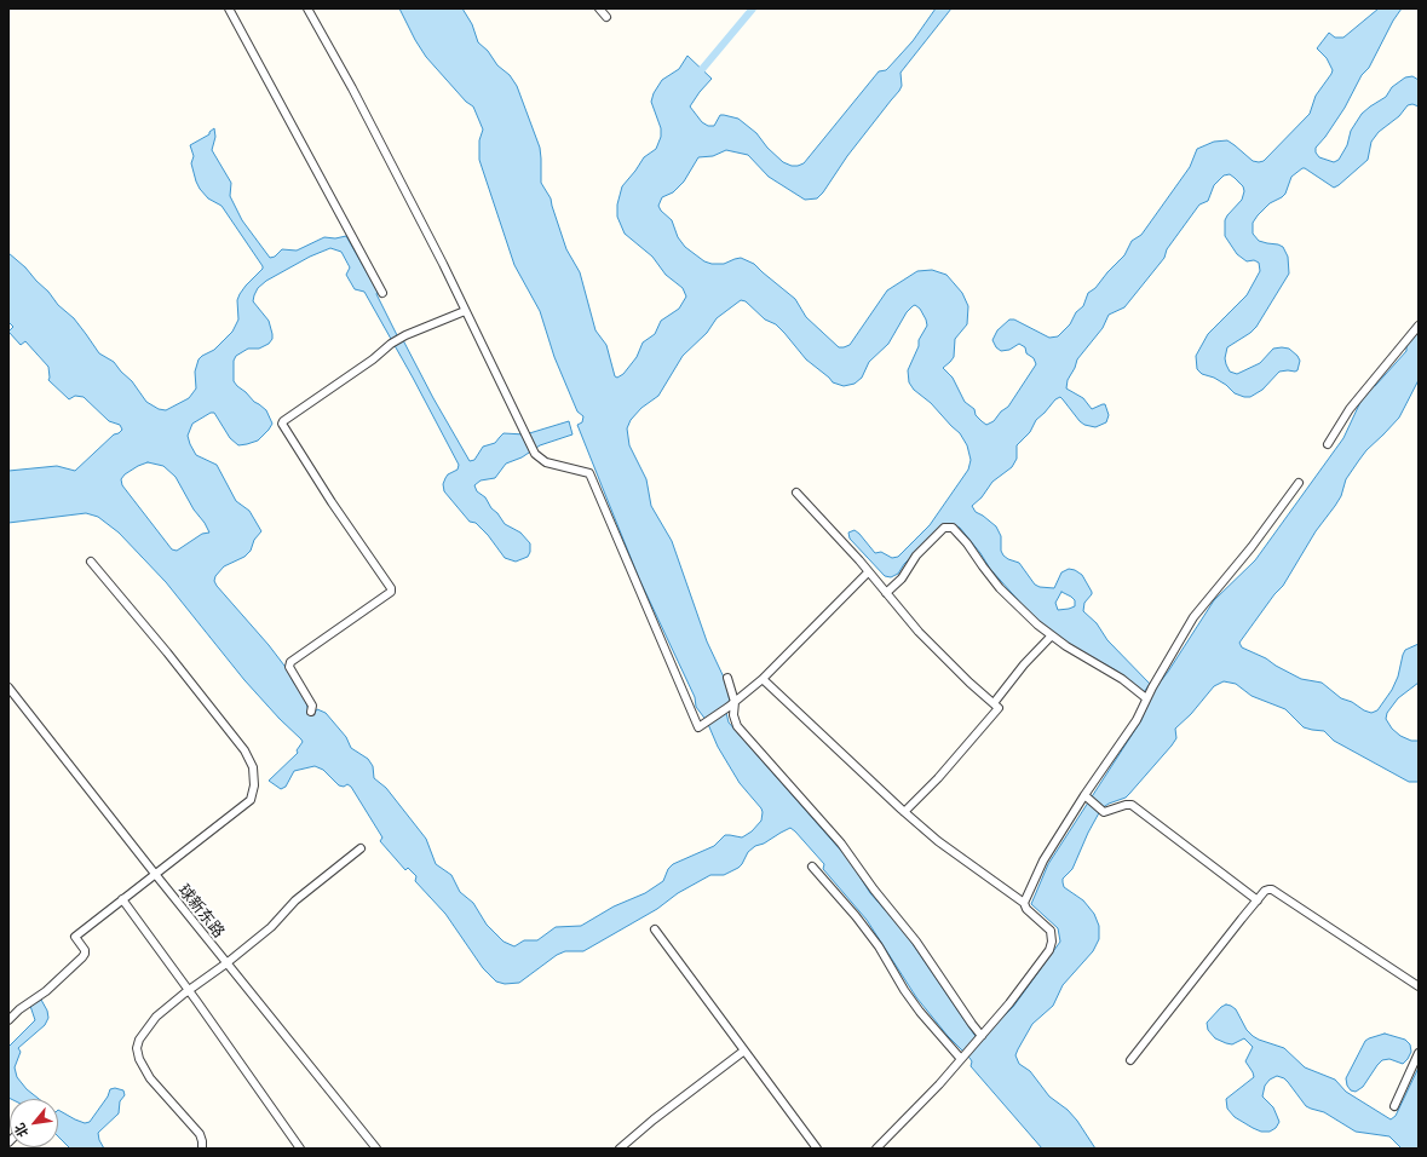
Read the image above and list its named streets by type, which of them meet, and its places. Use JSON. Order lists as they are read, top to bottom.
{
  "streets": {
    "street": ["球新东路"]
  },
  "north": "bottom left"
}
